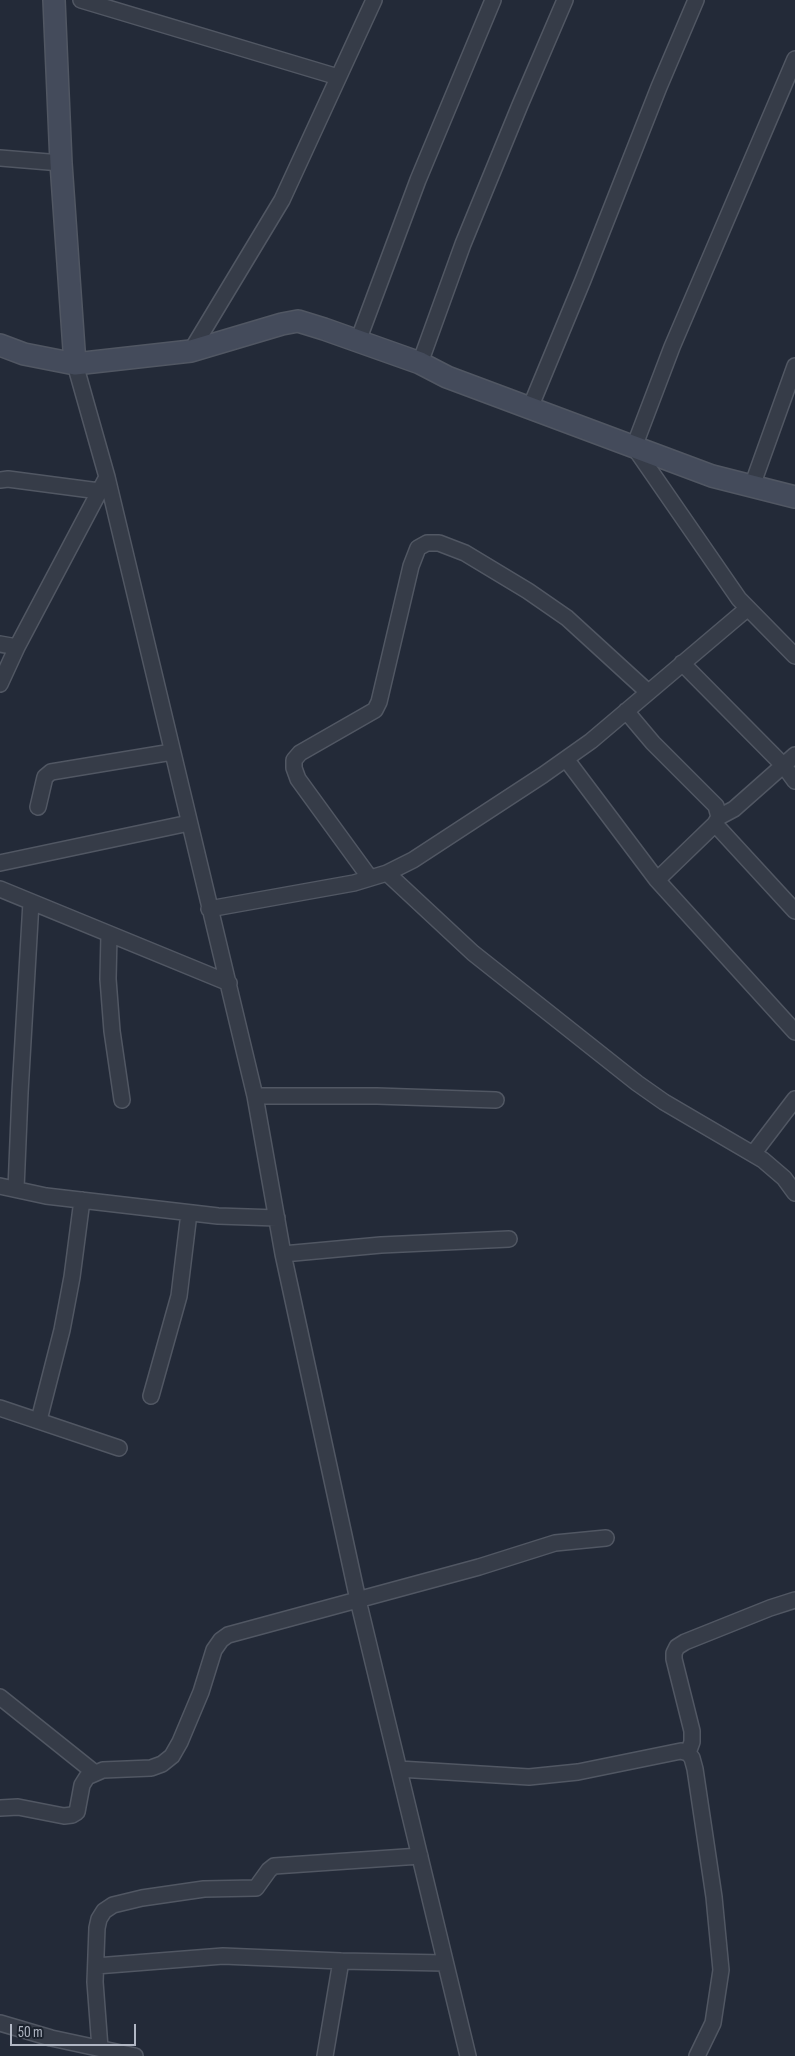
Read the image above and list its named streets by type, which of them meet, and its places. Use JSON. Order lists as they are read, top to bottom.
{
  "scale_bar": "50 m"
}
